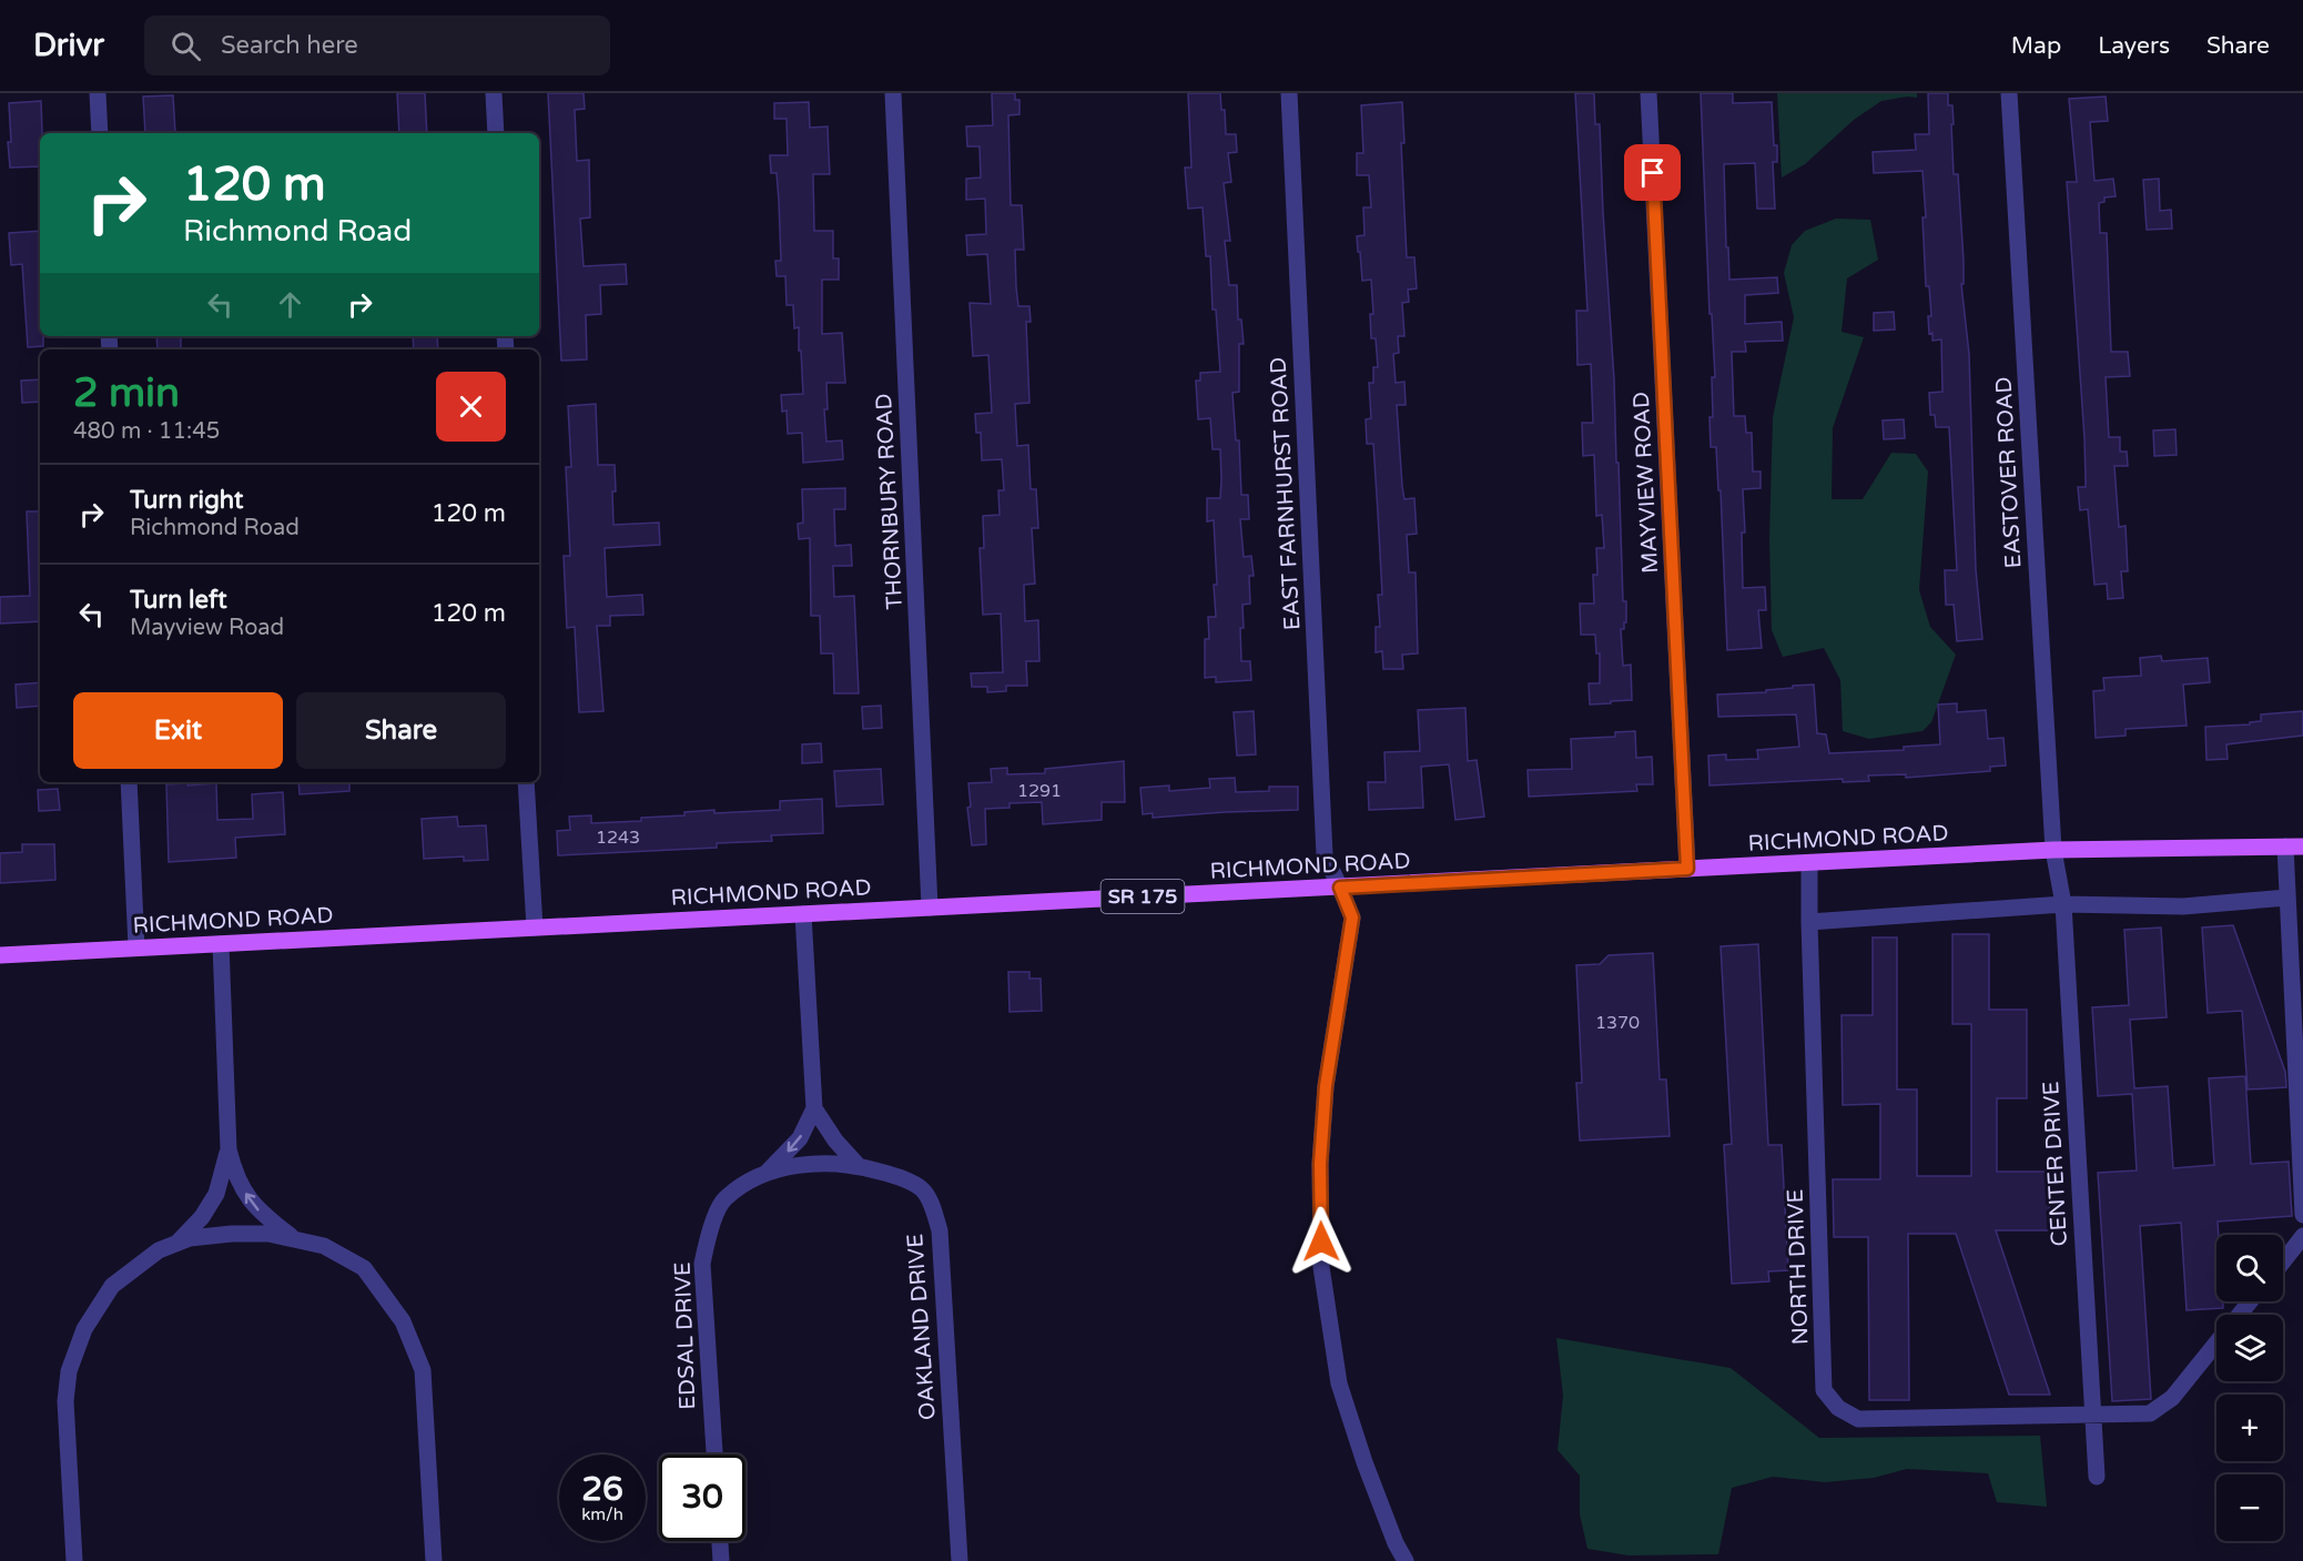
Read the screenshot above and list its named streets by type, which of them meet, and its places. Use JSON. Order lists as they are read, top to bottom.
{
  "streets": {
    "main road": ["RICHMOND ROAD", "SR 175"],
    "street": [
      "EASTOVER ROAD",
      "MAYVIEW ROAD",
      "EAST FARNHURST ROAD",
      "THORNBURY ROAD",
      "CENTER DRIVE",
      "NORTH DRIVE",
      "OAKLAND DRIVE",
      "EDSAL DRIVE"
    ]
  },
  "crossings": [
    ["EASTOVER ROAD", "RICHMOND ROAD"],
    ["EASTOVER ROAD", "CENTER DRIVE"],
    ["MAYVIEW ROAD", "RICHMOND ROAD"],
    ["EAST FARNHURST ROAD", "RICHMOND ROAD"],
    ["THORNBURY ROAD", "RICHMOND ROAD"],
    ["RICHMOND ROAD", "CENTER DRIVE"],
    ["RICHMOND ROAD", "NORTH DRIVE"],
    ["CENTER DRIVE", "NORTH DRIVE"],
    ["OAKLAND DRIVE", "EDSAL DRIVE"]
  ],
  "house_numbers": ["1291", "1243", "1370"],
  "page": {
    "header": "Drivr",
    "search": "Search here",
    "nav": ["Map", "Layers", "Share"],
    "turn": ["120 m", "Richmond Road"],
    "heading": ["2 min", "480 m · 11:45"],
    "list": [
      {
        "name": "Turn right",
        "note": "Richmond Road",
        "value": "120 m"
      },
      {
        "name": "Turn left",
        "note": "Mayview Road",
        "value": "120 m"
      }
    ],
    "buttons": ["Exit", "Share"],
    "map_buttons": ["+", "−"],
    "speed": "26 km/h",
    "limit": "30"
  }
}
